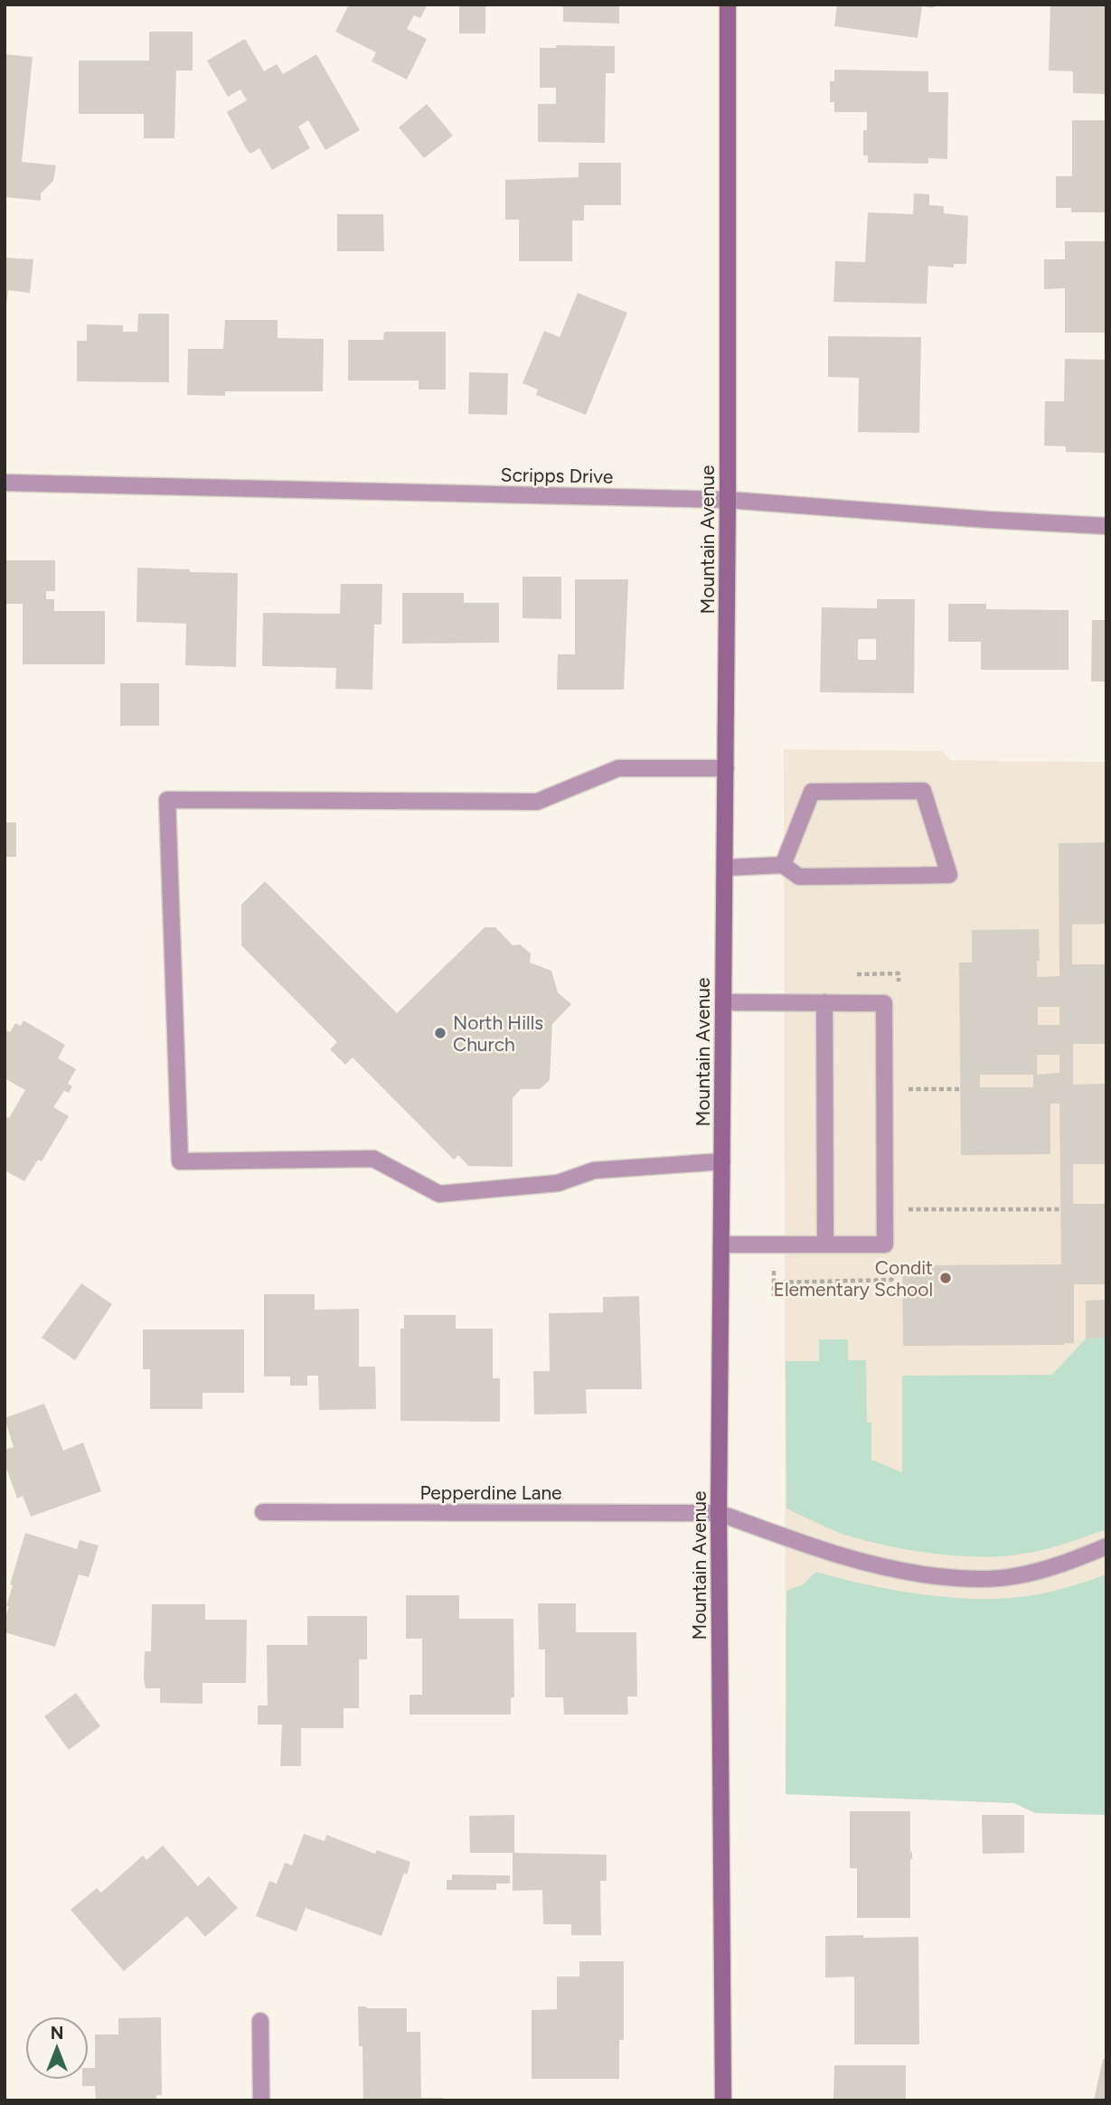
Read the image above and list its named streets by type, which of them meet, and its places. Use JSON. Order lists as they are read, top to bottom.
{
  "streets": {
    "main road": ["Mountain Avenue"],
    "street": ["Scripps Drive", "Pepperdine Lane"]
  },
  "crossings": [
    ["Scripps Drive", "Mountain Avenue"],
    ["Mountain Avenue", "Pepperdine Lane"]
  ],
  "places": ["North Hills Church", "Condit Elementary School"],
  "north": "top"
}
